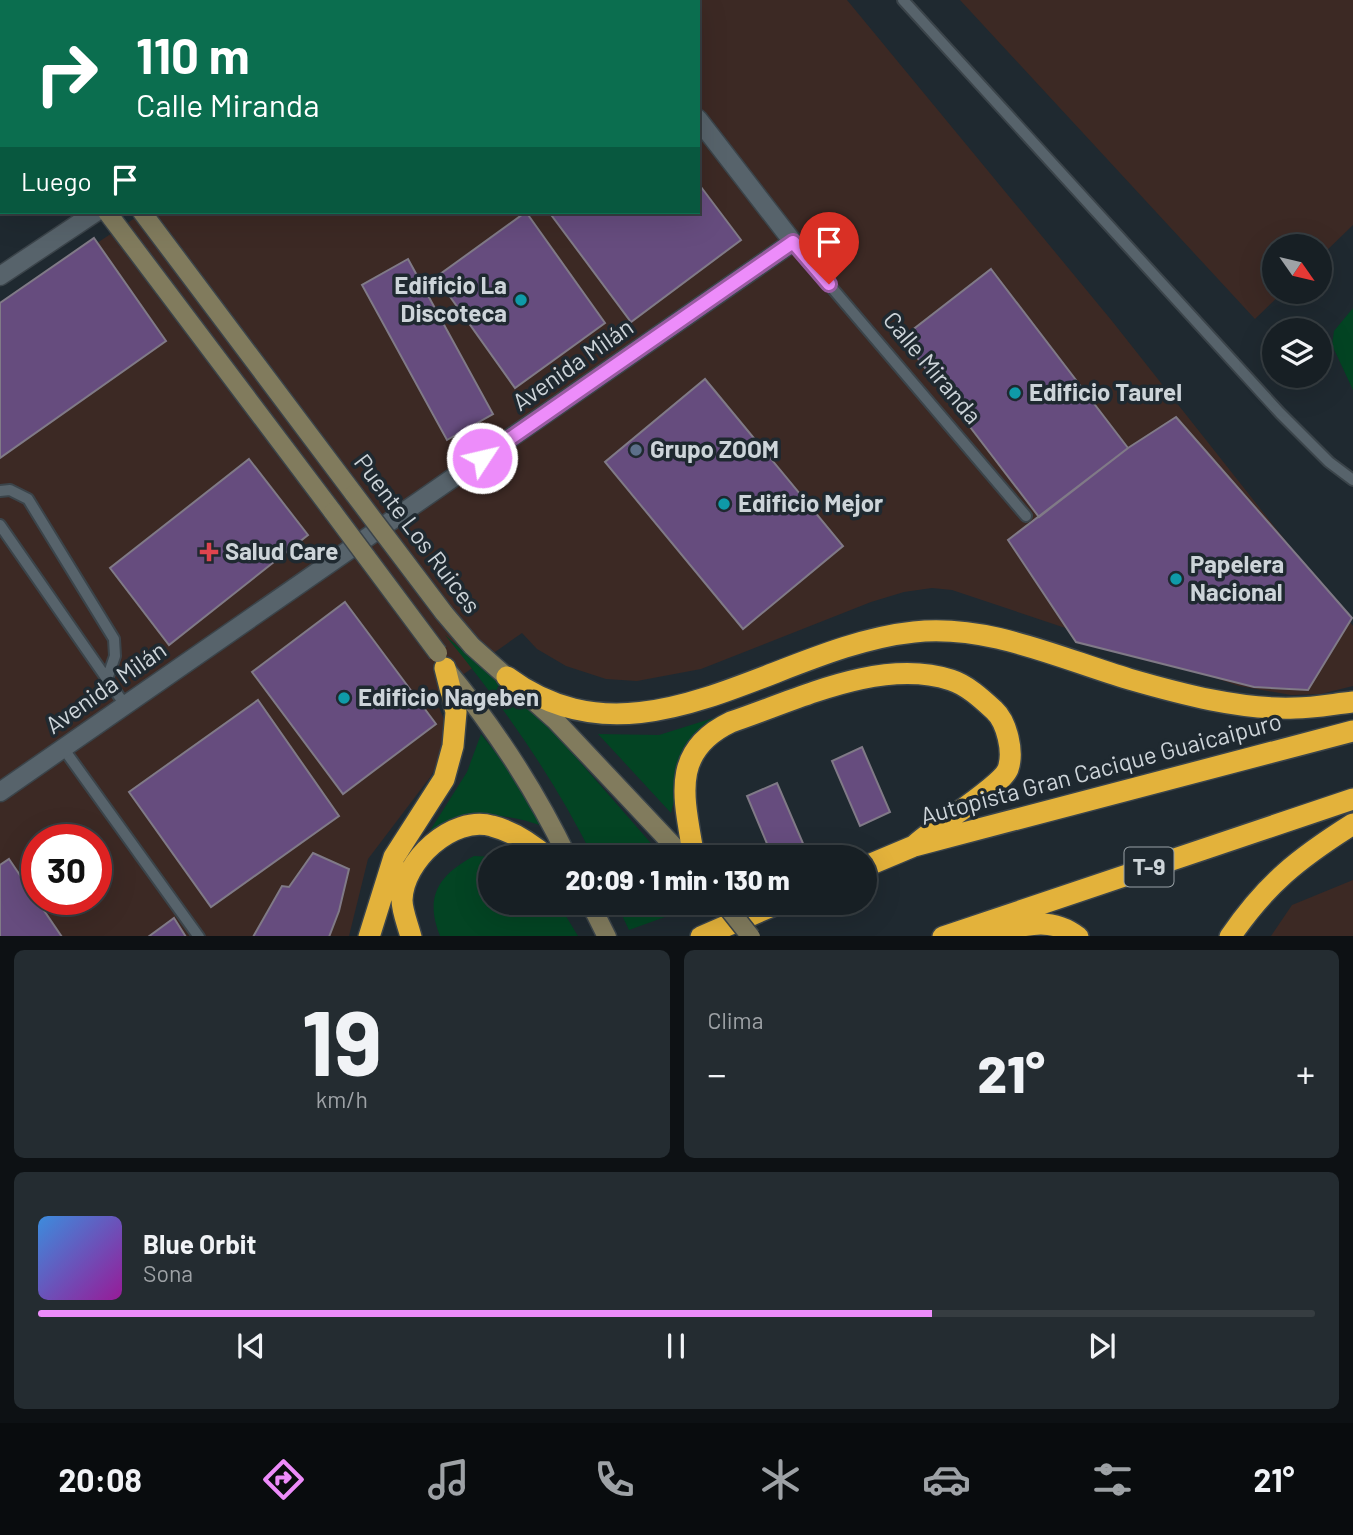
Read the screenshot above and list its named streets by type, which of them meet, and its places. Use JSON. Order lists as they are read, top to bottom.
{
  "streets": {
    "highway": ["Autopista Gran Cacique Guaicaipuro", "T-9"],
    "main road": ["Puente Los Ruices"],
    "street": ["Avenida Milán", "Calle Miranda"]
  },
  "crossings": [
    ["Avenida Milán", "Calle Miranda"]
  ],
  "places": {
    "other": [
      "Edificio La Discoteca",
      "Edificio Taurel",
      "Grupo ZOOM",
      "Edificio Mejor",
      "Papelera Nacional",
      "Edificio Nageben"
    ],
    "health": ["Salud Care"]
  },
  "north": "bottom right",
  "page": {
    "turn": ["110 m", "Calle Miranda"],
    "then": "Luego",
    "limit": "30",
    "trip": "20:09 · 1 min · 130 m",
    "tile": [
      ["19", "km/h"],
      "Clima"
    ],
    "heat": ["−", "21°", "+"],
    "song": ["Blue Orbit", "Sona"],
    "tabs": ["20:08", "21°"]
  }
}
